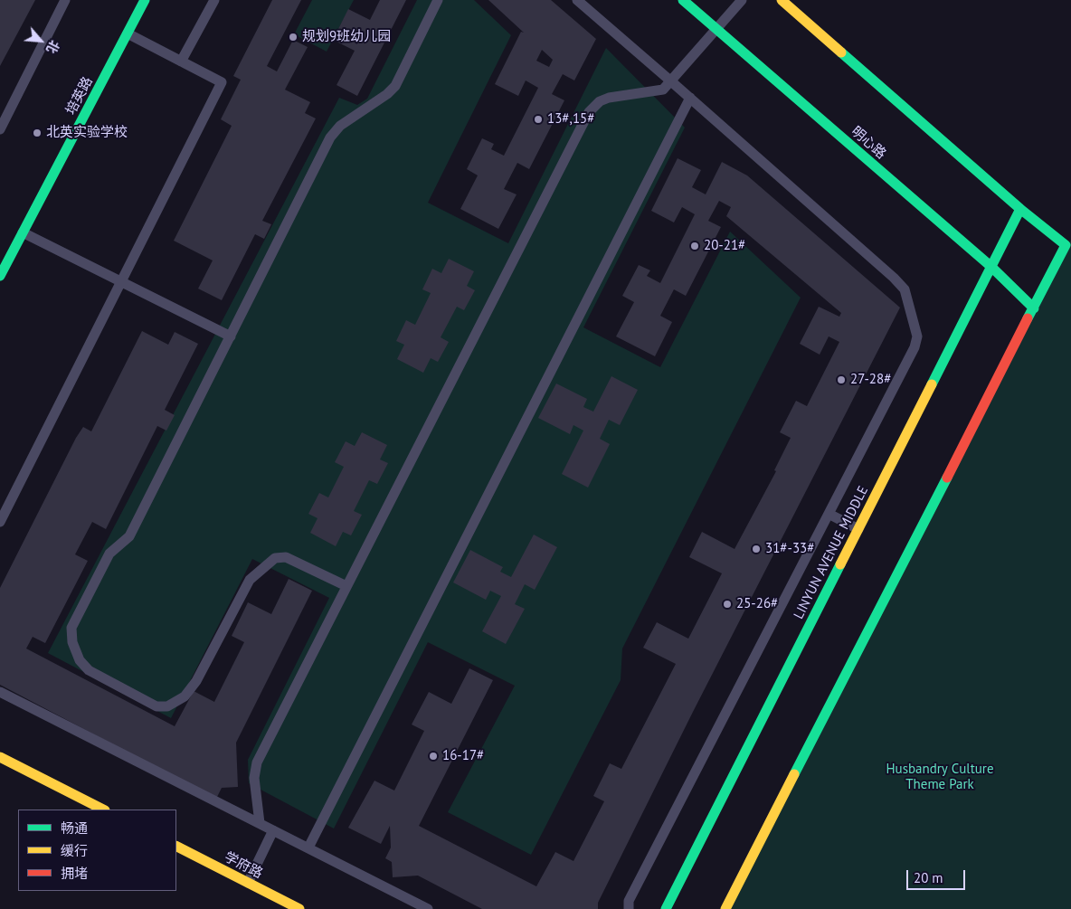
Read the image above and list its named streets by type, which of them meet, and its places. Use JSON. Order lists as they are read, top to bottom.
{
  "streets": {
    "street": [
      "培英路",
      "明心路",
      "LINYUN AVENUE MIDDLE",
      "学府路"
    ]
  },
  "crossings": [
    ["明心路", "LINYUN AVENUE MIDDLE"]
  ],
  "parks": ["Husbandry Culture Theme Park"],
  "places": [
    "规划9班幼儿园",
    "13#,15#",
    "北英实验学校",
    "20-21#",
    "27-28#",
    "31#-33#",
    "25-26#",
    "16-17#"
  ],
  "legend": ["畅通", "缓行", "拥堵"],
  "scale_bar": "20 m",
  "north": "bottom right"
}
